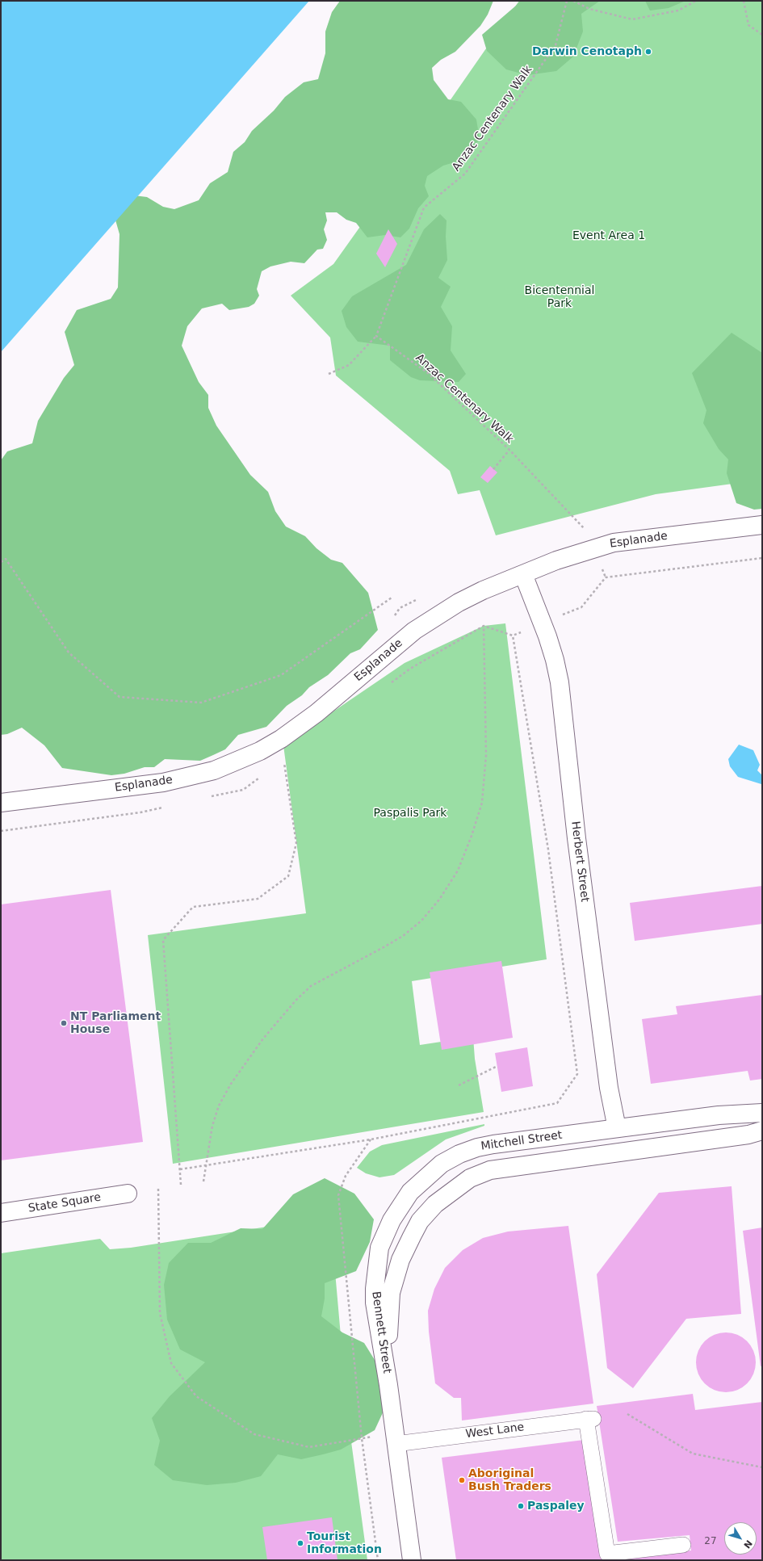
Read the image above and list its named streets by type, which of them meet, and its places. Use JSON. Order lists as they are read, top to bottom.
{
  "streets": {
    "street": [
      "Esplanade",
      "Herbert Street",
      "Mitchell Street",
      "State Square",
      "Bennett Street"
    ],
    "lane": ["West Lane"],
    "path": ["Anzac Centenary Walk"]
  },
  "crossings": [
    ["Esplanade", "Herbert Street"],
    ["Herbert Street", "Mitchell Street"],
    ["Mitchell Street", "Bennett Street"],
    ["Bennett Street", "West Lane"]
  ],
  "parks": ["Event Area 1", "Bicentennial Park", "Paspalis Park"],
  "places": [
    "Darwin Cenotaph",
    "NT Parliament House",
    "Aboriginal Bush Traders",
    "Paspaley",
    "Tourist Information"
  ],
  "house_numbers": ["27"],
  "north": "bottom right"
}
